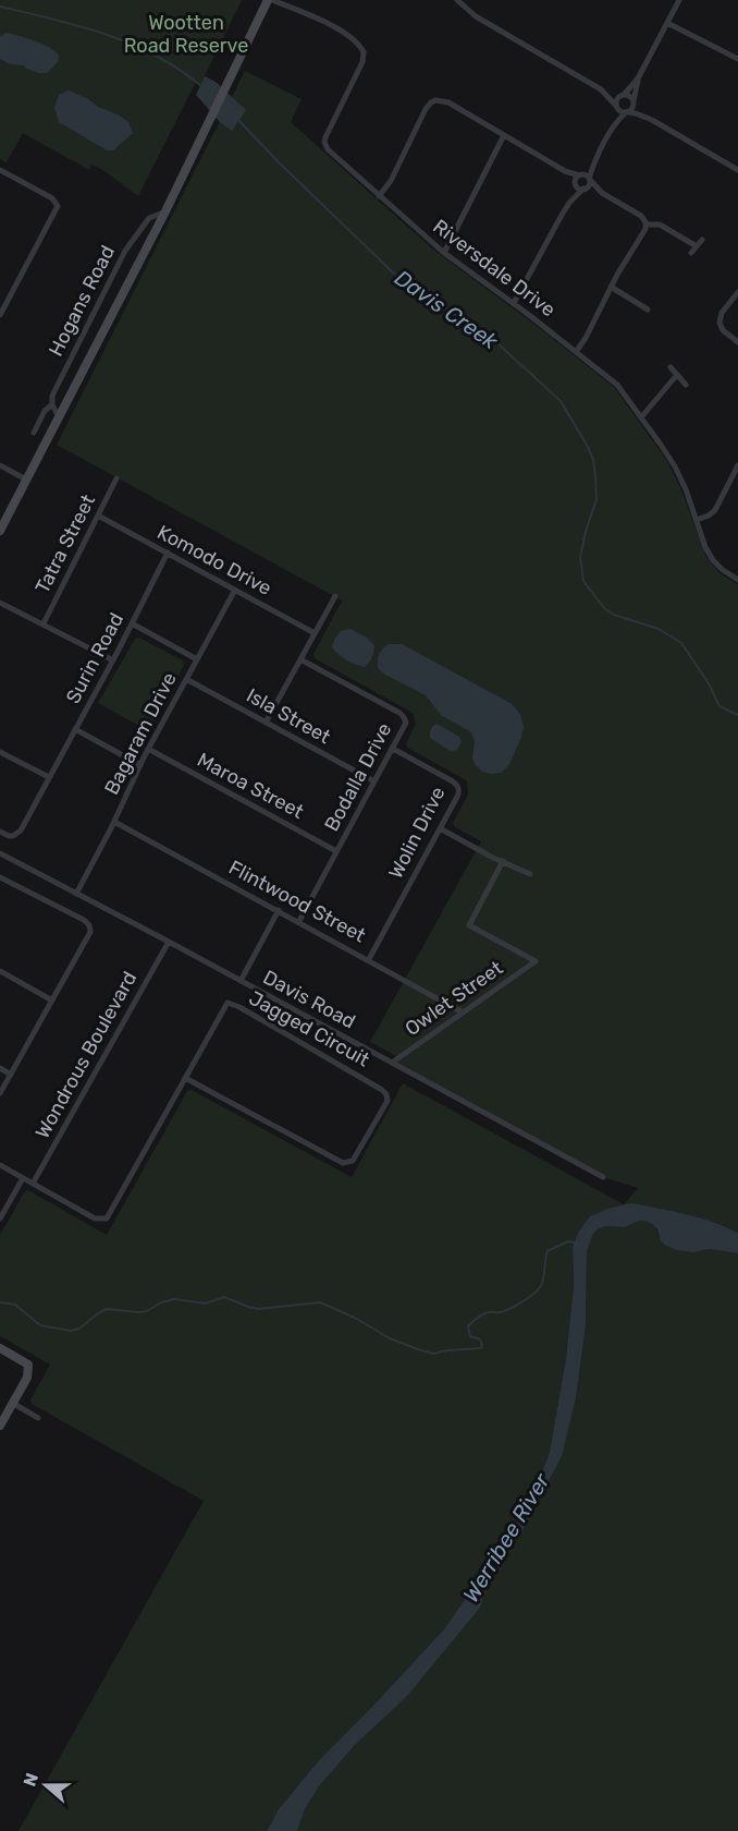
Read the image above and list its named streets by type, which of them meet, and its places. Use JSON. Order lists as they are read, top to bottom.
{
  "streets": {
    "street": [
      "Riversdale Drive",
      "Hogans Road",
      "Tatra Street",
      "Komodo Drive",
      "Surin Road",
      "Isla Street",
      "Bagaram Drive",
      "Bodalla Drive",
      "Maroa Street",
      "Wolin Drive",
      "Flintwood Street",
      "Owlet Street",
      "Davis Road",
      "Jagged Circuit",
      "Wondrous Boulevard"
    ]
  },
  "crossings": [
    ["Riversdale Drive", "Hogans Road"],
    ["Tatra Street", "Komodo Drive"],
    ["Komodo Drive", "Surin Road"],
    ["Komodo Drive", "Bagaram Drive"],
    ["Isla Street", "Bagaram Drive"],
    ["Isla Street", "Bodalla Drive"],
    ["Bagaram Drive", "Maroa Street"],
    ["Bagaram Drive", "Flintwood Street"],
    ["Bagaram Drive", "Davis Road"],
    ["Bodalla Drive", "Maroa Street"],
    ["Bodalla Drive", "Wolin Drive"],
    ["Bodalla Drive", "Flintwood Street"],
    ["Wolin Drive", "Flintwood Street"],
    ["Flintwood Street", "Owlet Street"],
    ["Owlet Street", "Davis Road"],
    ["Davis Road", "Wondrous Boulevard"],
    ["Jagged Circuit", "Wondrous Boulevard"]
  ],
  "water": ["Davis Creek", "Werribee River"],
  "parks": ["Wootten Road Reserve"],
  "north": "left"
}
